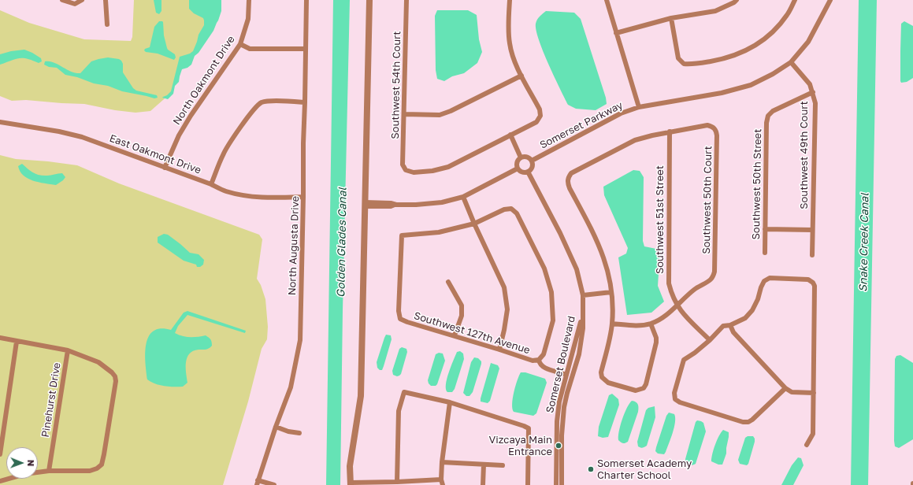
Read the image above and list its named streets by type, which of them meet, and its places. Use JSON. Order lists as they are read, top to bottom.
{
  "streets": {
    "street": [
      "North Oakmont Drive",
      "Southwest 54th Court",
      "Somerset Parkway",
      "East Oakmont Drive",
      "Southwest 49th Court",
      "Southwest 50th Street",
      "Southwest 50th Court",
      "Southwest 51st Street",
      "North Augusta Drive",
      "Southwest 127th Avenue",
      "Somerset Boulevard",
      "Pinehurst Drive"
    ]
  },
  "crossings": [
    ["North Oakmont Drive", "East Oakmont Drive"],
    ["Somerset Parkway", "Southwest 49th Court"],
    ["Somerset Parkway", "Somerset Boulevard"],
    ["East Oakmont Drive", "North Augusta Drive"],
    ["Southwest 49th Court", "Southwest 50th Street"],
    ["Southwest 50th Court", "Southwest 51st Street"]
  ],
  "water": ["Golden Glades Canal", "Snake Creek Canal"],
  "places": ["Vizcaya Main Entrance", "Somerset Academy Charter School"],
  "north": "right"
}
